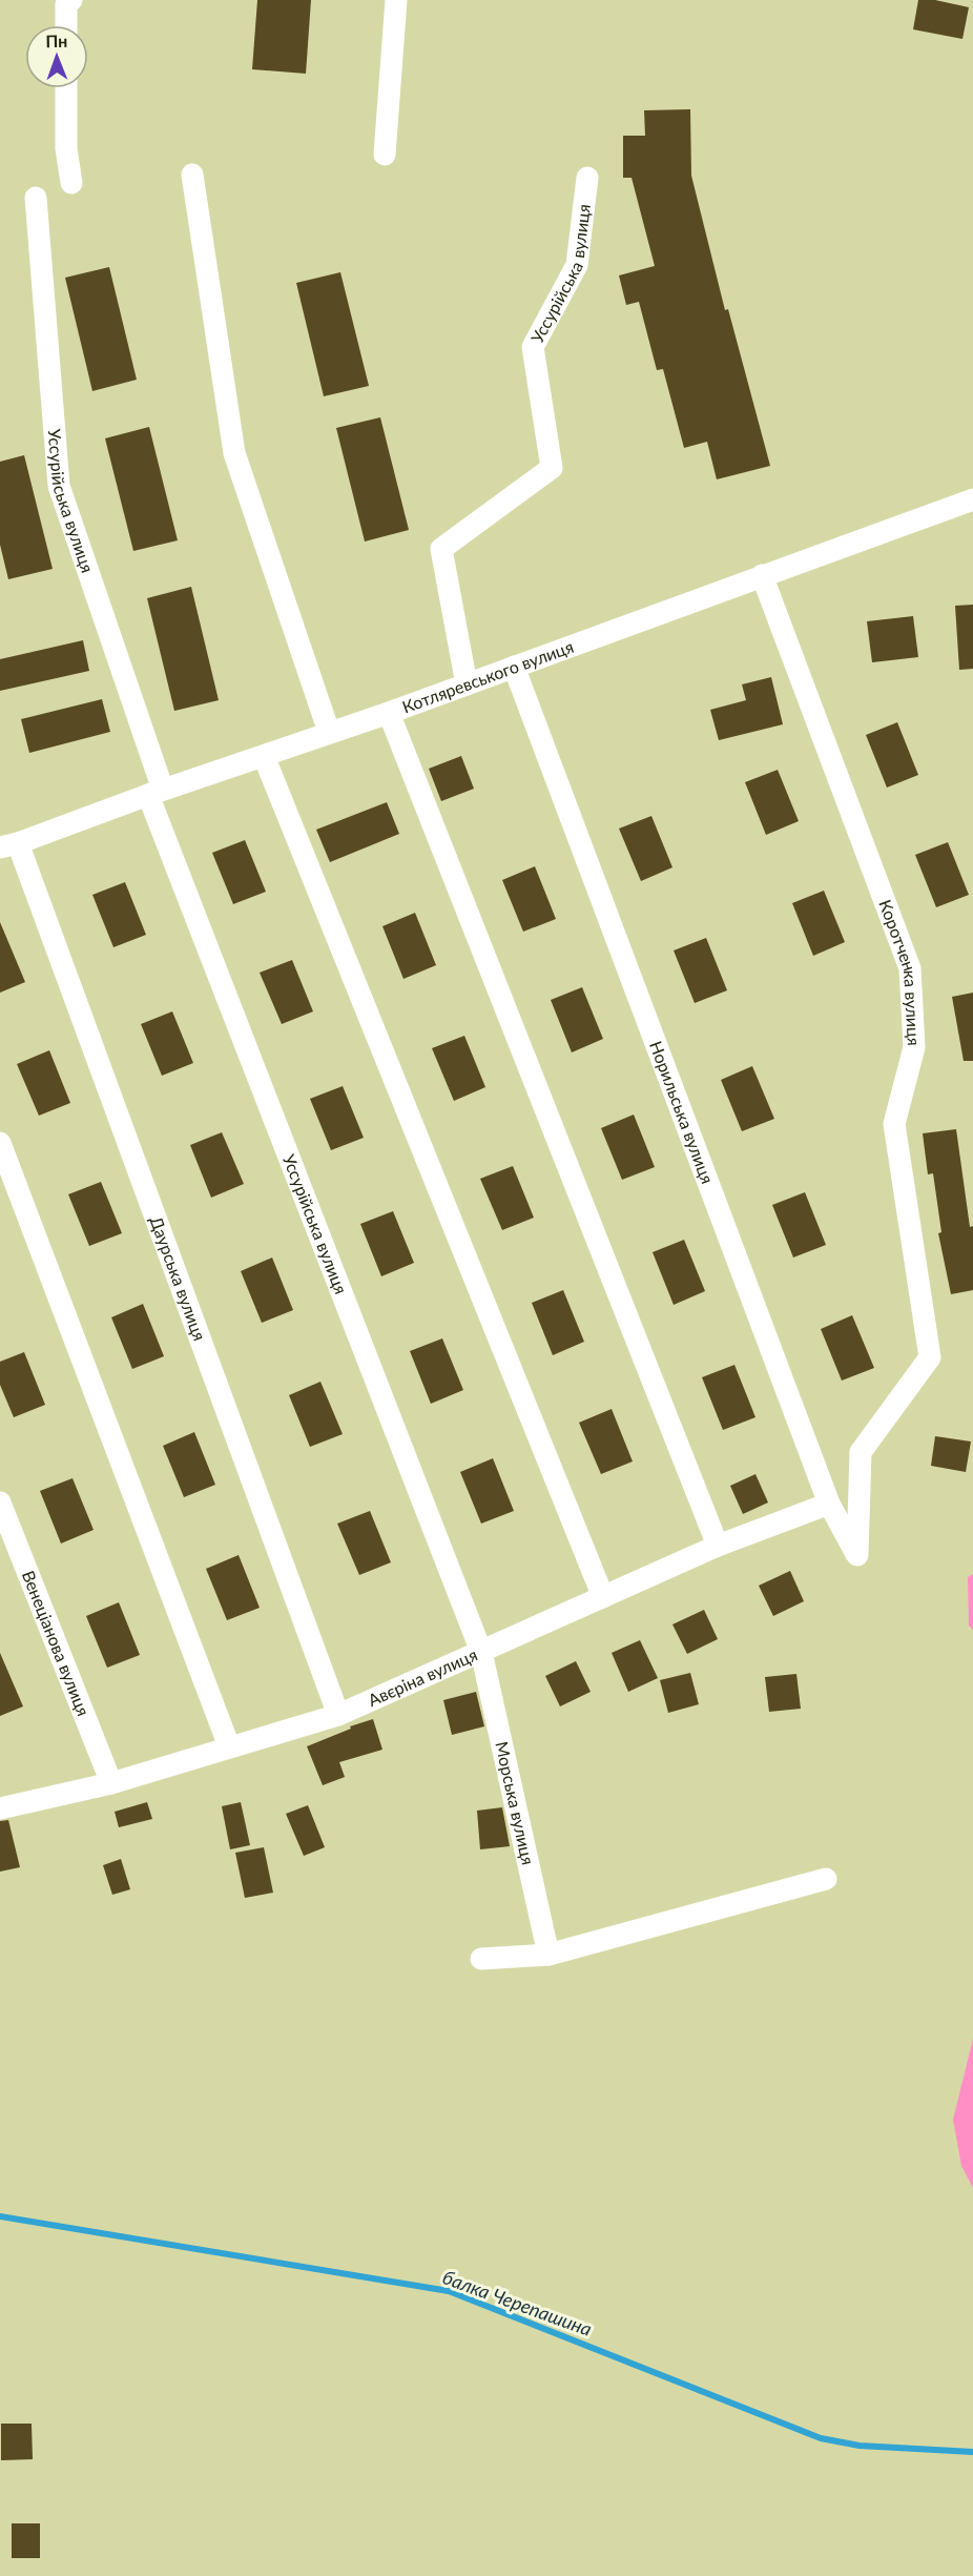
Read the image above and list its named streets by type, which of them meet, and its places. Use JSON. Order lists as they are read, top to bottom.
{
  "streets": {
    "street": [
      "Уссурійська вулиця",
      "Котляревського вулиця",
      "Коротченка вулиця",
      "Норильська вулиця",
      "Даурська вулиця",
      "Венеціанова вулиця",
      "Авєріна вулиця",
      "Морська вулиця"
    ]
  },
  "crossings": [
    ["Уссурійська вулиця", "Котляревського вулиця"],
    ["Уссурійська вулиця", "Авєріна вулиця"],
    ["Уссурійська вулиця", "Морська вулиця"],
    ["Котляревського вулиця", "Коротченка вулиця"],
    ["Котляревського вулиця", "Норильська вулиця"],
    ["Котляревського вулиця", "Даурська вулиця"],
    ["Коротченка вулиця", "Норильська вулиця"],
    ["Норильська вулиця", "Авєріна вулиця"],
    ["Даурська вулиця", "Авєріна вулиця"],
    ["Венеціанова вулиця", "Авєріна вулиця"],
    ["Авєріна вулиця", "Морська вулиця"]
  ],
  "water": ["балка Черепашина"],
  "north": "top"
}
